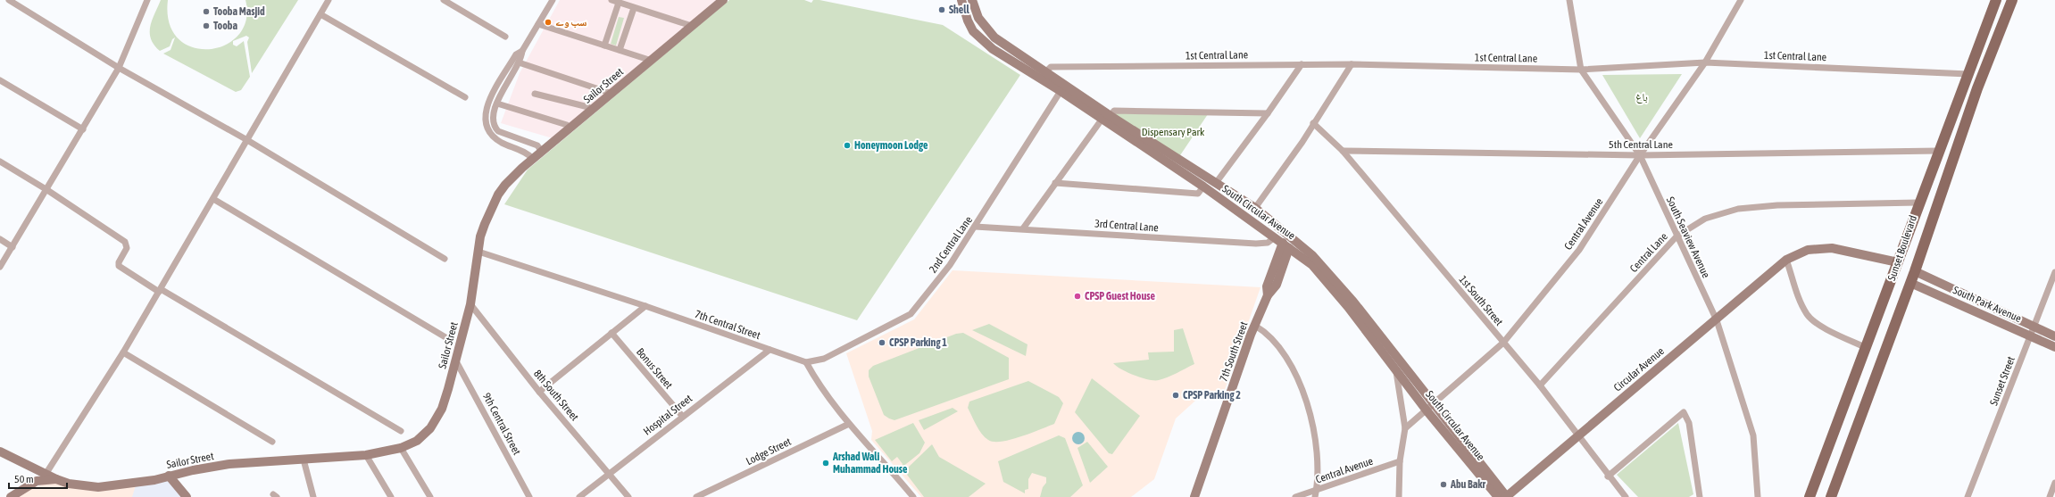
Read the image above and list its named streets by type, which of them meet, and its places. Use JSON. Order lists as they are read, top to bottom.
{
  "streets": {
    "main road": ["Sunset Boulevard"],
    "street": [
      "1st Central Lane",
      "Sailor Street",
      "5th Central Lane",
      "South Circular Avenue",
      "Central Avenue",
      "3rd Central Lane",
      "South Seaview Avenue",
      "2nd Central Lane",
      "Central Lane",
      "1st South Street",
      "South Park Avenue",
      "7th Central Street",
      "7th South Street",
      "Bonus Street",
      "Circular Avenue",
      "Sunset Street",
      "8th South Street",
      "Hospital Street",
      "9th Central Street",
      "Lodge Street"
    ]
  },
  "crossings": [
    ["1st Central Lane", "South Circular Avenue"],
    ["1st Central Lane", "Central Avenue"],
    ["1st Central Lane", "South Seaview Avenue"],
    ["1st Central Lane", "Sunset Boulevard"],
    ["Sailor Street", "7th Central Street"],
    ["Sailor Street", "8th South Street"],
    ["Sailor Street", "9th Central Street"],
    ["5th Central Lane", "Central Avenue"],
    ["5th Central Lane", "South Seaview Avenue"],
    ["5th Central Lane", "Sunset Boulevard"],
    ["5th Central Lane", "1st South Street"],
    ["South Circular Avenue", "Central Avenue"],
    ["South Circular Avenue", "3rd Central Lane"],
    ["South Circular Avenue", "2nd Central Lane"],
    ["South Circular Avenue", "7th South Street"],
    ["South Circular Avenue", "Circular Avenue"],
    ["Central Avenue", "South Seaview Avenue"],
    ["Central Avenue", "1st South Street"],
    ["3rd Central Lane", "2nd Central Lane"],
    ["South Seaview Avenue", "Central Lane"],
    ["South Seaview Avenue", "Circular Avenue"],
    ["2nd Central Lane", "7th Central Street"],
    ["Sunset Boulevard", "Central Lane"],
    ["Sunset Boulevard", "South Park Avenue"],
    ["Central Lane", "1st South Street"],
    ["1st South Street", "Circular Avenue"],
    ["South Park Avenue", "Sunset Street"],
    ["7th Central Street", "Hospital Street"],
    ["Bonus Street", "Hospital Street"],
    ["8th South Street", "Hospital Street"]
  ],
  "parks": ["باغ", "Dispensary Park"],
  "places": [
    "Shell",
    "Tooba Masjid",
    "سب وے",
    "Tooba",
    "Honeymoon Lodge",
    "CPSP Guest House",
    "CPSP Parking 1",
    "CPSP Parking 2",
    "Arshad Wali Muhammad House",
    "Abu Bakr"
  ],
  "scale_bar": "50 m"
}
